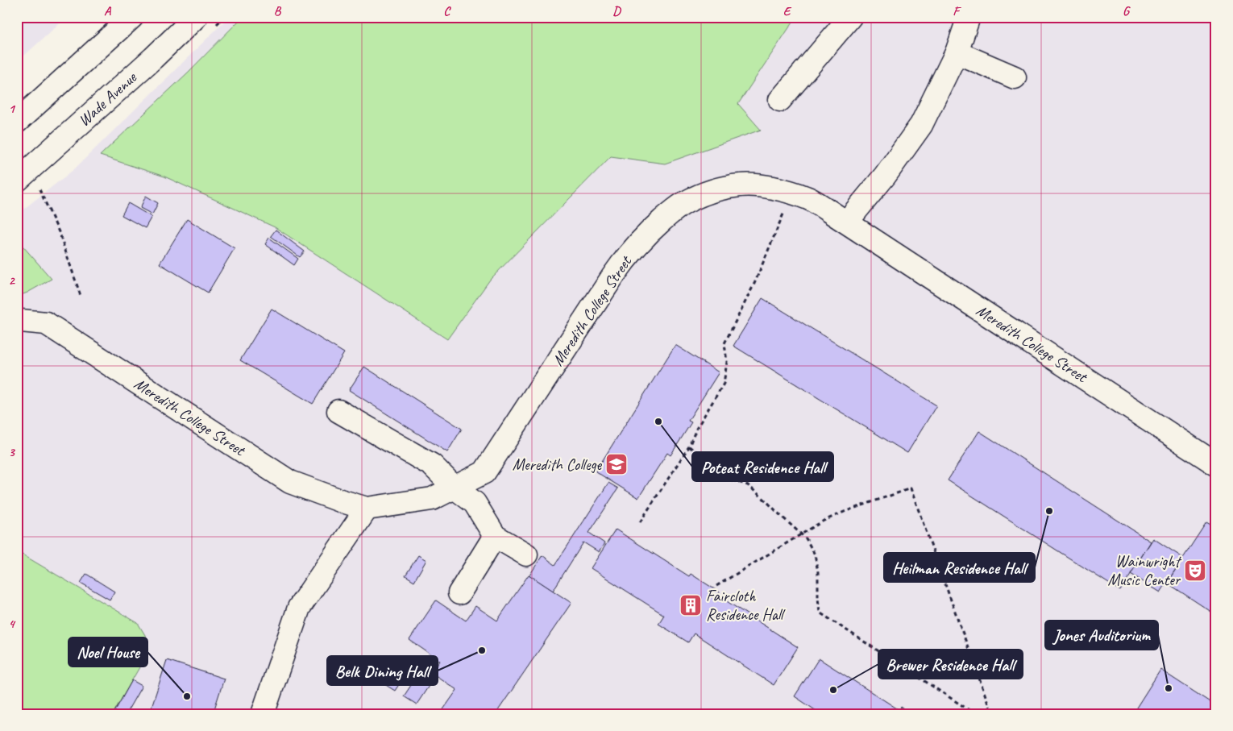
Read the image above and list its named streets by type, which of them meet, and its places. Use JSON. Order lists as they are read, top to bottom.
{
  "streets": {
    "street": ["Wade Avenue", "Meredith College Street"]
  },
  "places": {
    "other": [
      "Poteat Residence Hall",
      "Heilman Residence Hall",
      "Belk Dining Hall",
      "Jones Auditorium",
      "Brewer Residence Hall",
      "Noel House"
    ],
    "school or university": ["Meredith College"],
    "theatre": ["Wainwright Music Center"],
    "building": ["Faircloth Residence Hall"]
  },
  "grid": {
    "columns": [
      "A",
      "B",
      "C",
      "D",
      "E",
      "F",
      "G"
    ],
    "rows": [
      "1",
      "2",
      "3",
      "4"
    ]
  }
}
